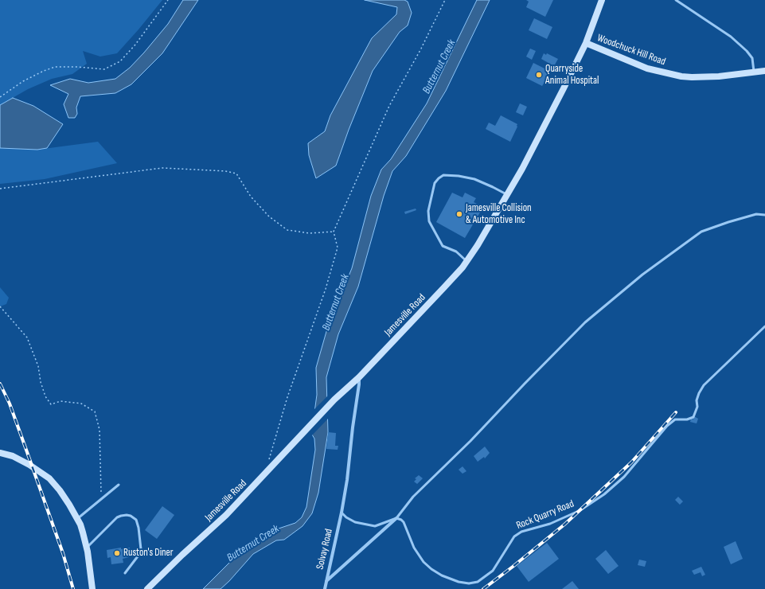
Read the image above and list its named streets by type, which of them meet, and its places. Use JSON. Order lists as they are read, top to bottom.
{
  "streets": {
    "street": ["Woodchuck Hill Road", "Jamesville Road", "Solvay Road"],
    "lane": ["Rock Quarry Road"]
  },
  "crossings": [
    ["Woodchuck Hill Road", "Jamesville Road"]
  ],
  "water": ["Butternut Creek"],
  "places": ["Quarryside Animal Hospital", "Jamesville Collision & Automotive Inc", "Ruston's Diner"]
}
